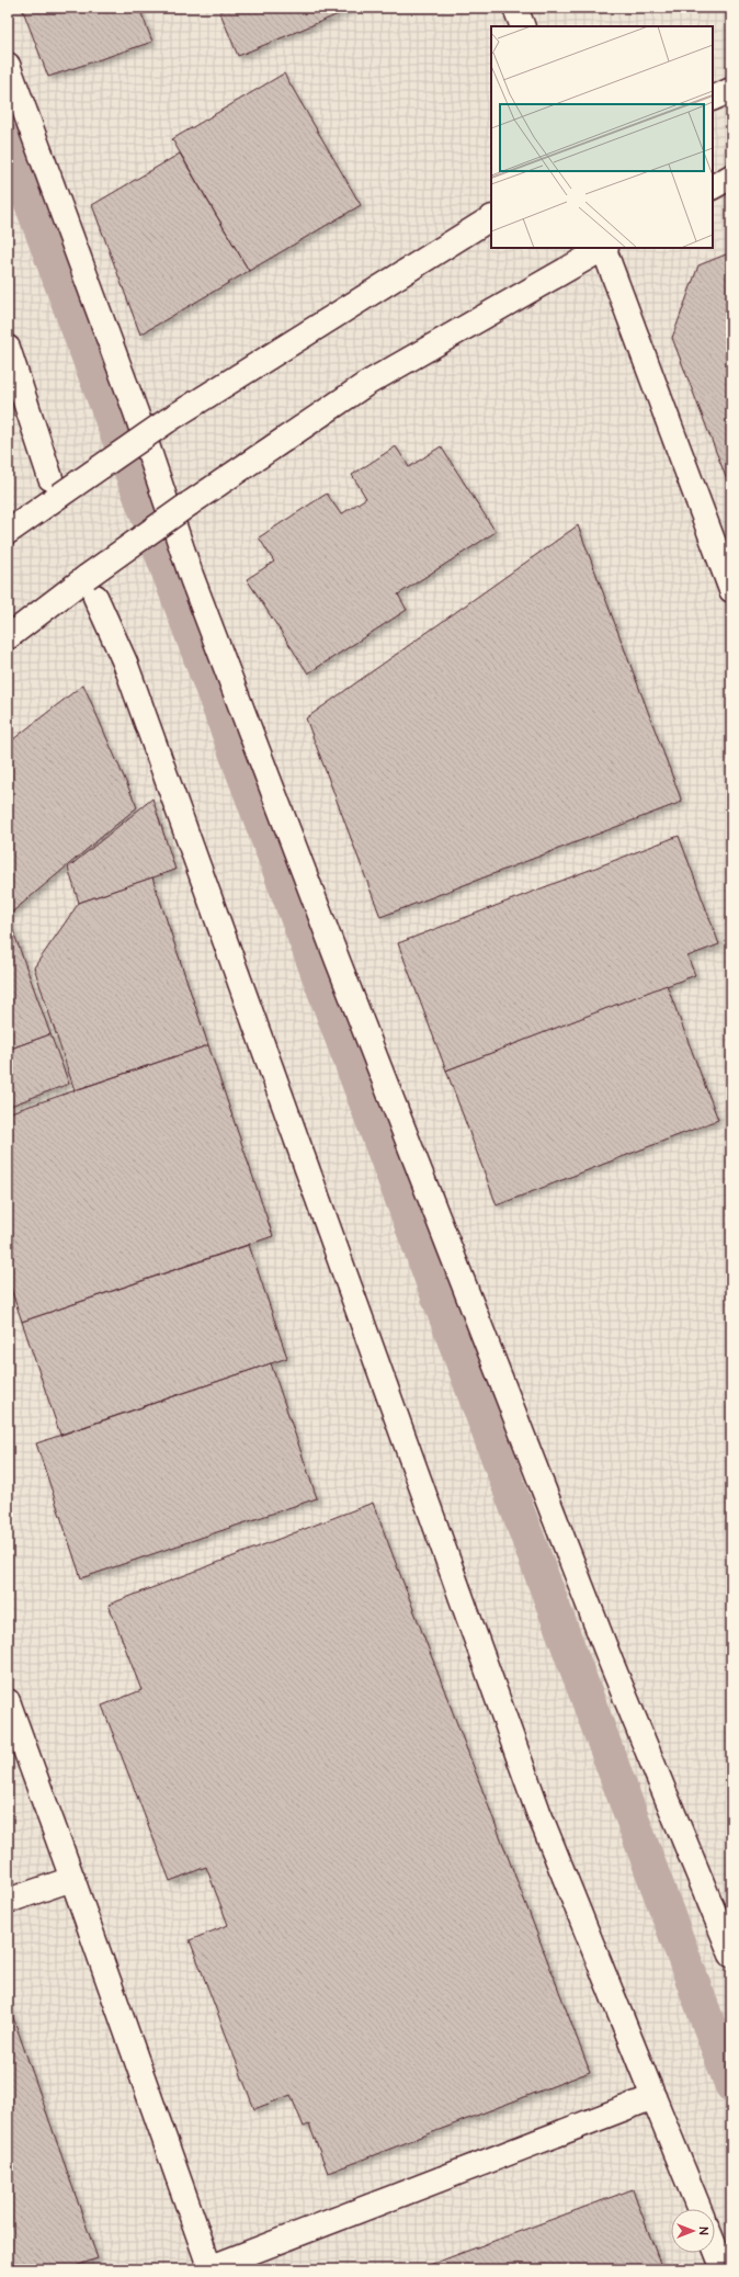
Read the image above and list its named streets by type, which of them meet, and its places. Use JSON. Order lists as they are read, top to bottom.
{
  "north": "right"
}
